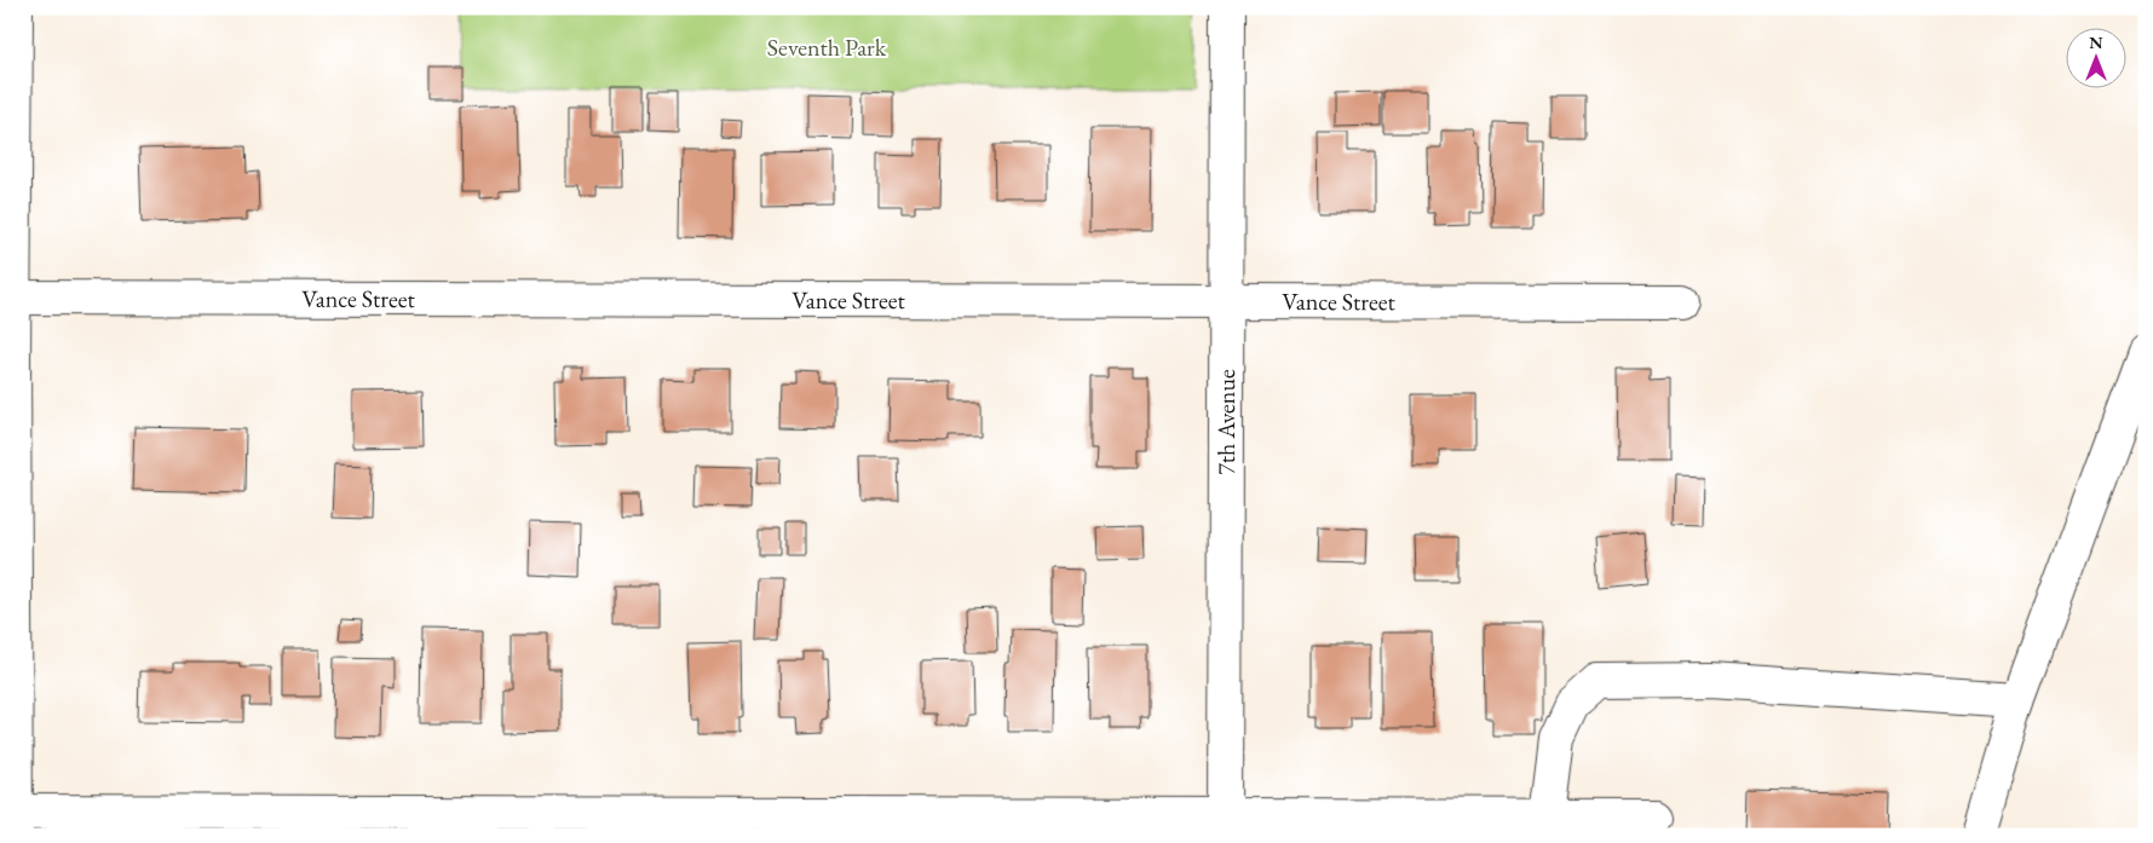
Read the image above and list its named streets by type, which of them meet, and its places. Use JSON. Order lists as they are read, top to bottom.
{
  "streets": {
    "street": ["Vance Street", "7th Avenue"]
  },
  "crossings": [
    ["Vance Street", "7th Avenue"]
  ],
  "parks": ["Seventh Park"],
  "north": "top"
}
